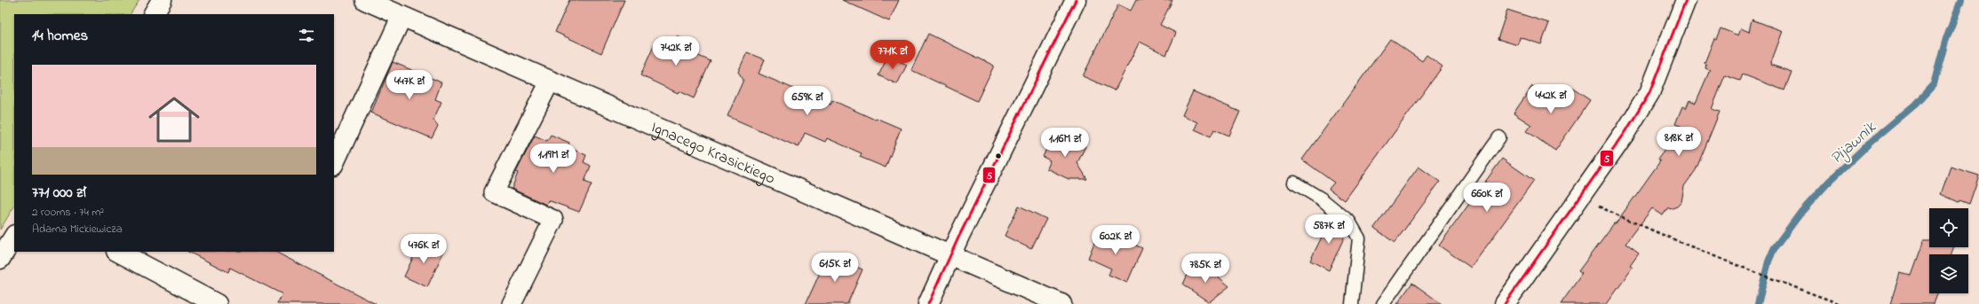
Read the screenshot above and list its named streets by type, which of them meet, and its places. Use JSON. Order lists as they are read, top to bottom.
{
  "streets": {
    "street": ["Ignacego Krasickiego"]
  },
  "water": ["Pijawnik"],
  "lines": ["transit line 5"],
  "page": {
    "heading": "14 homes",
    "price": [
      "742K zł",
      "771K zł",
      "447K zł",
      "442K zł",
      "659K zł",
      "818K zł",
      "1.16M zł",
      "1.19M zł",
      "660K zł",
      "587K zł",
      "602K zł",
      "476K zł",
      "615K zł",
      "785K zł"
    ],
    "list": [
      {
        "name": "771 000 zł",
        "note": "2 rooms · 74 m² · Adama Mickiewicza"
      }
    ]
  }
}
